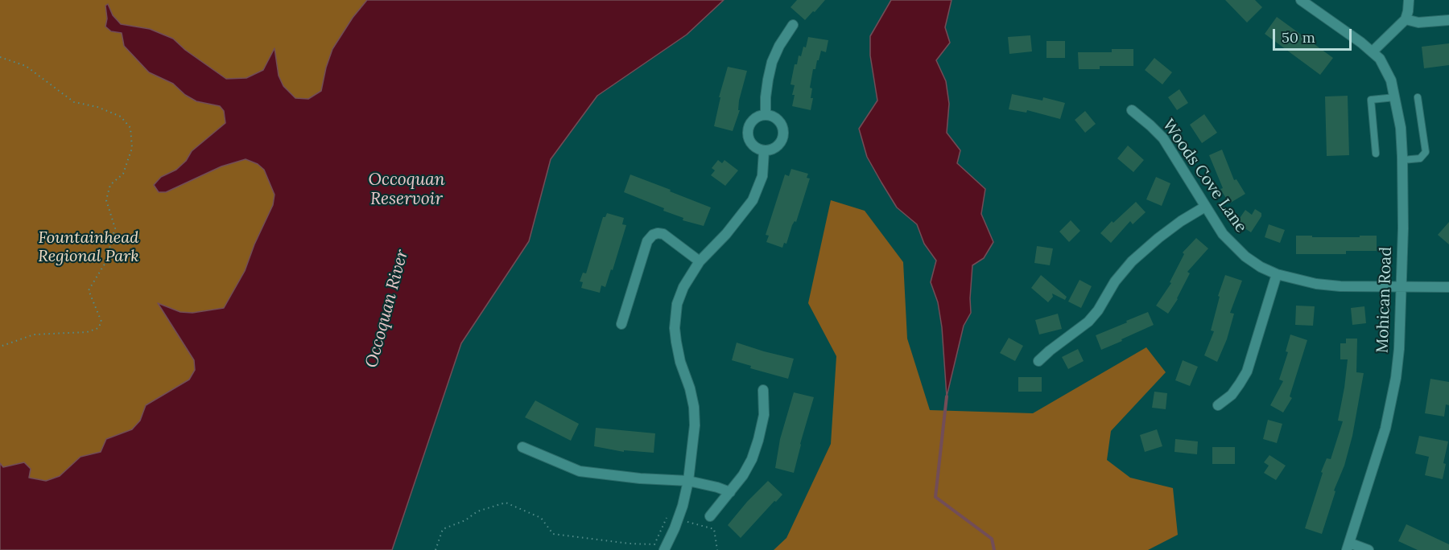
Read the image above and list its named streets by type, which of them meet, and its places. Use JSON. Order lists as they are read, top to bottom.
{
  "streets": {
    "street": ["Woods Cove Lane", "Mohican Road"]
  },
  "crossings": [
    ["Woods Cove Lane", "Mohican Road"]
  ],
  "water": ["Occoquan Reservoir", "Occoquan River"],
  "parks": ["Fountainhead Regional Park"],
  "scale_bar": "50 m"
}
